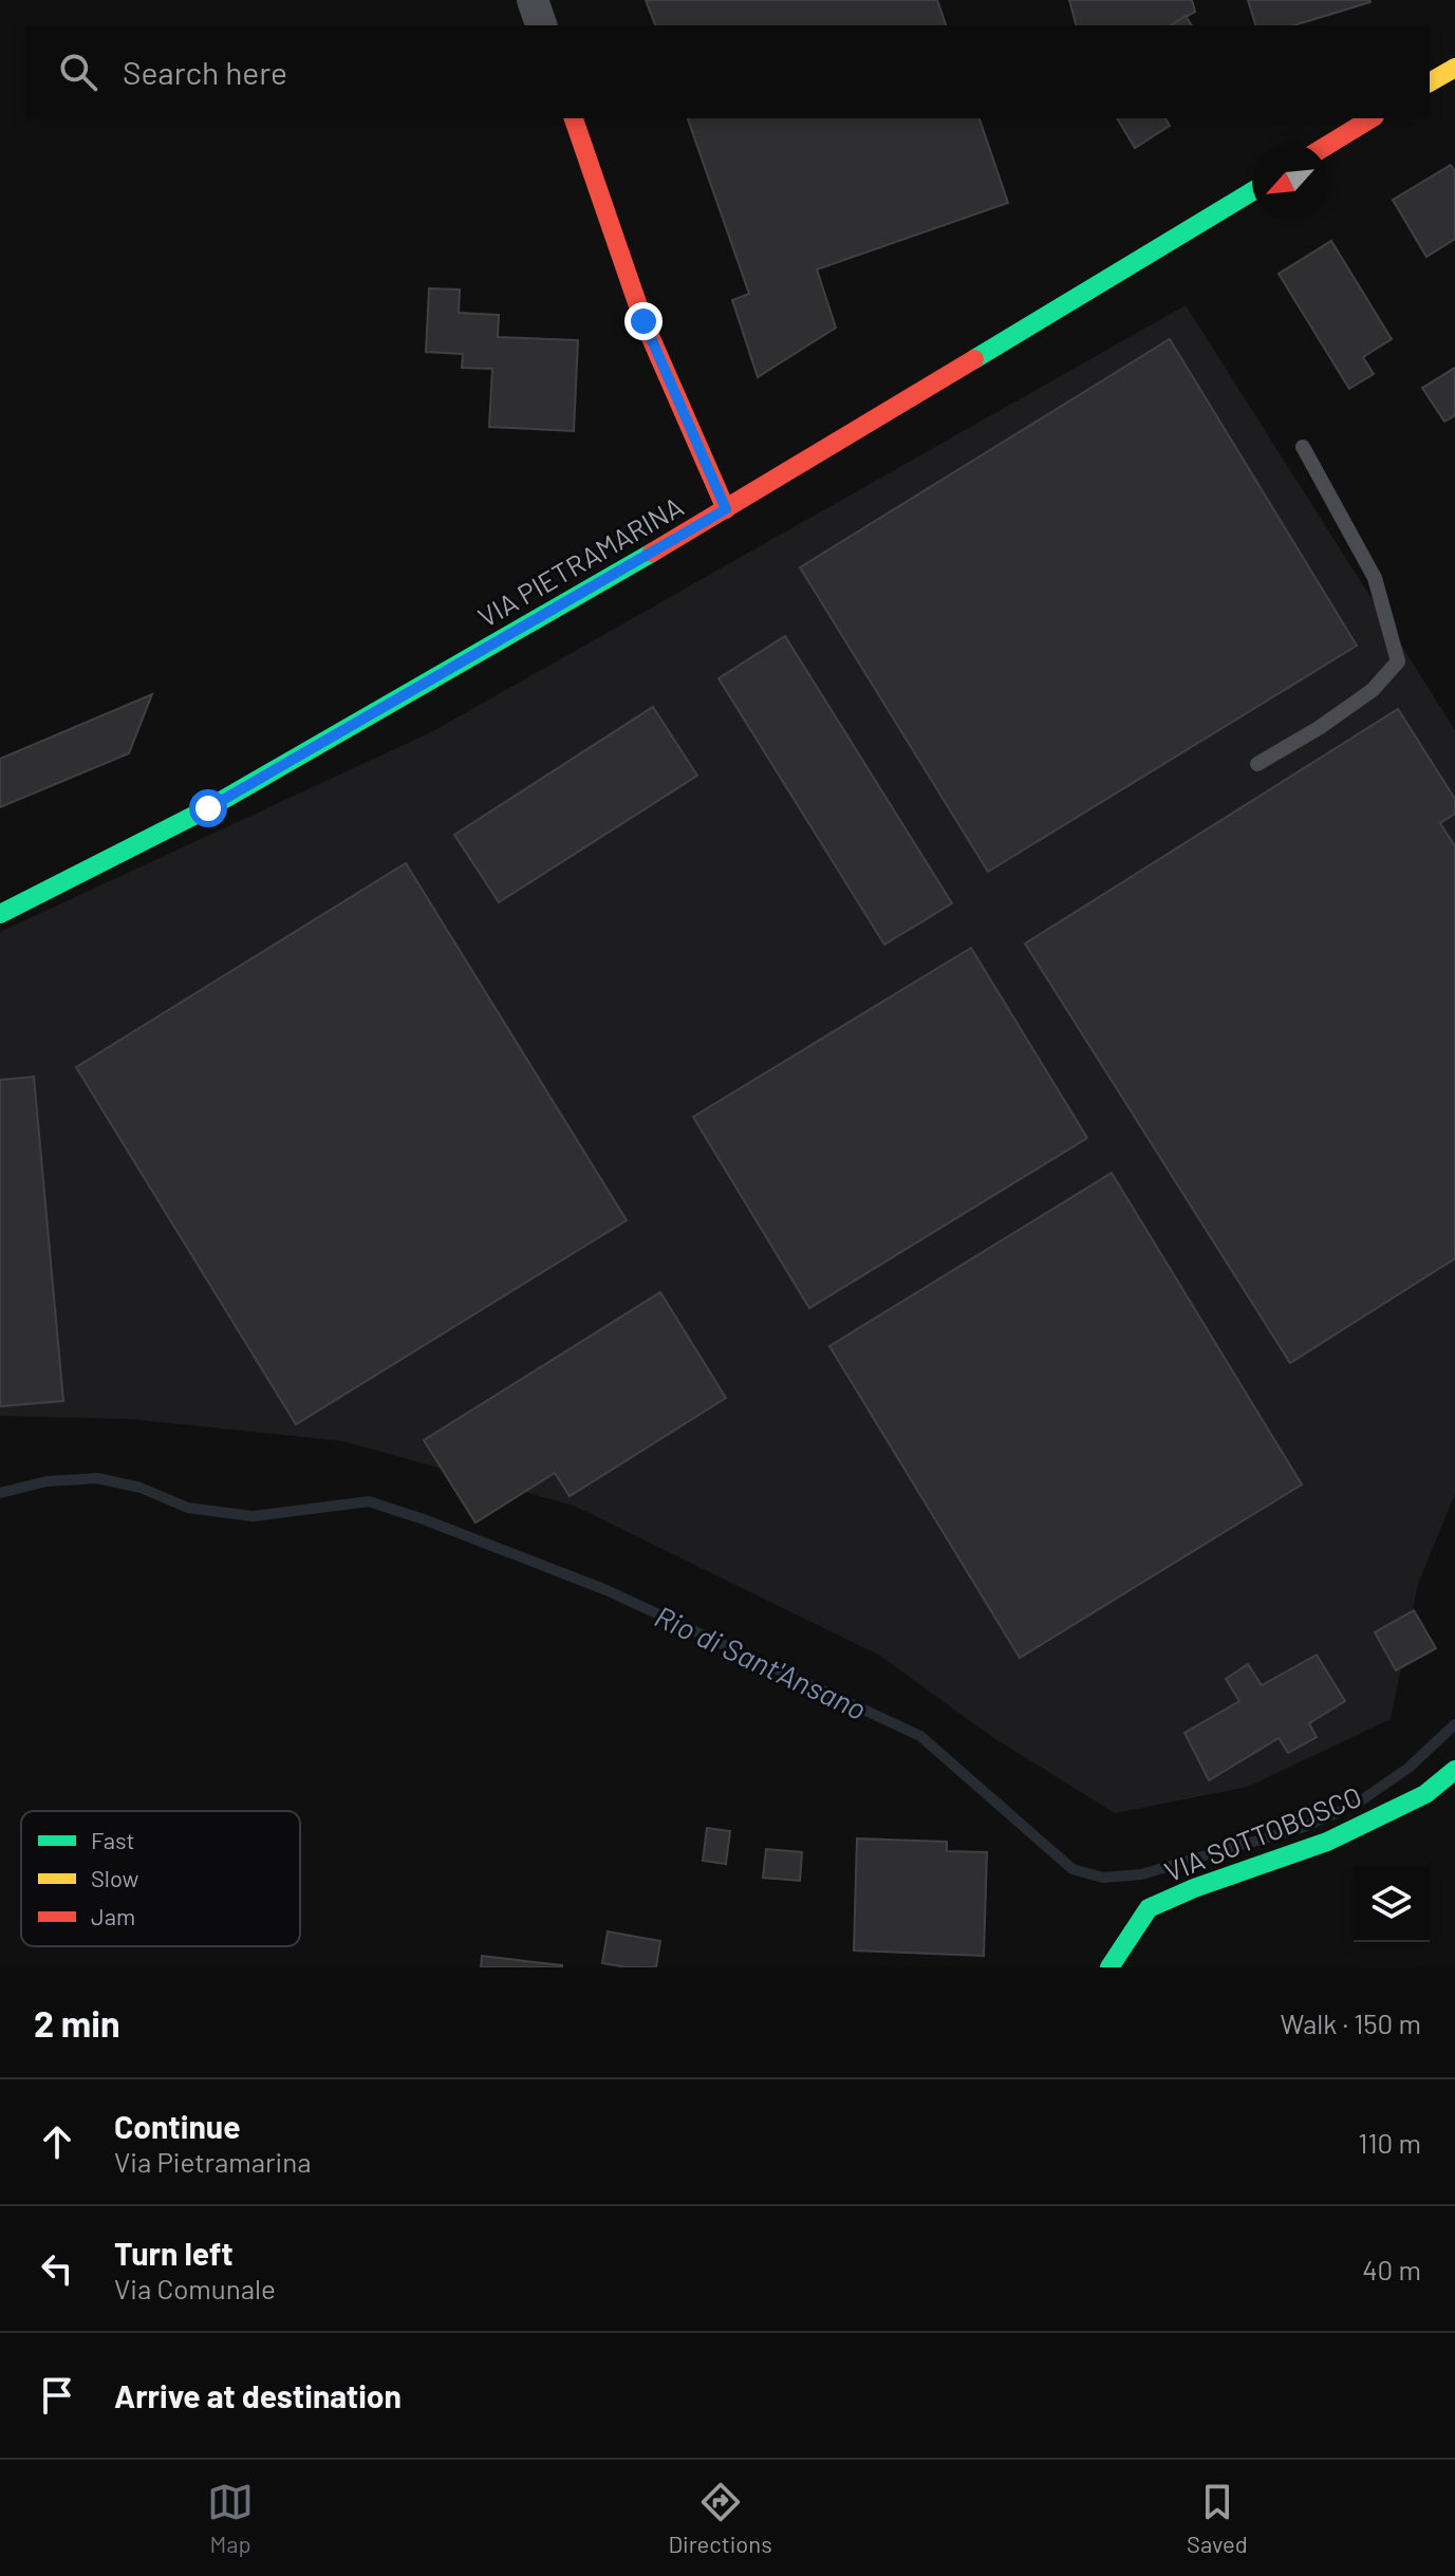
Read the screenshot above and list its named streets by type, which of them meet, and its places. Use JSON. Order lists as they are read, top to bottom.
{
  "streets": {
    "main road": ["VIA PIETRAMARINA", "VIA SOTTOBOSCO"]
  },
  "water": ["Rio di Sant'Ansano"],
  "legend": ["Fast", "Slow", "Jam"],
  "north": "bottom left",
  "page": {
    "search": "Search here",
    "heading": ["2 min", "Walk · 150 m"],
    "list": [
      ["Continue", "Via Pietramarina", "110 m"],
      ["Turn left", "Via Comunale", "40 m"],
      "Arrive at destination"
    ],
    "nav": ["Map", "Directions", "Saved"]
  }
}
